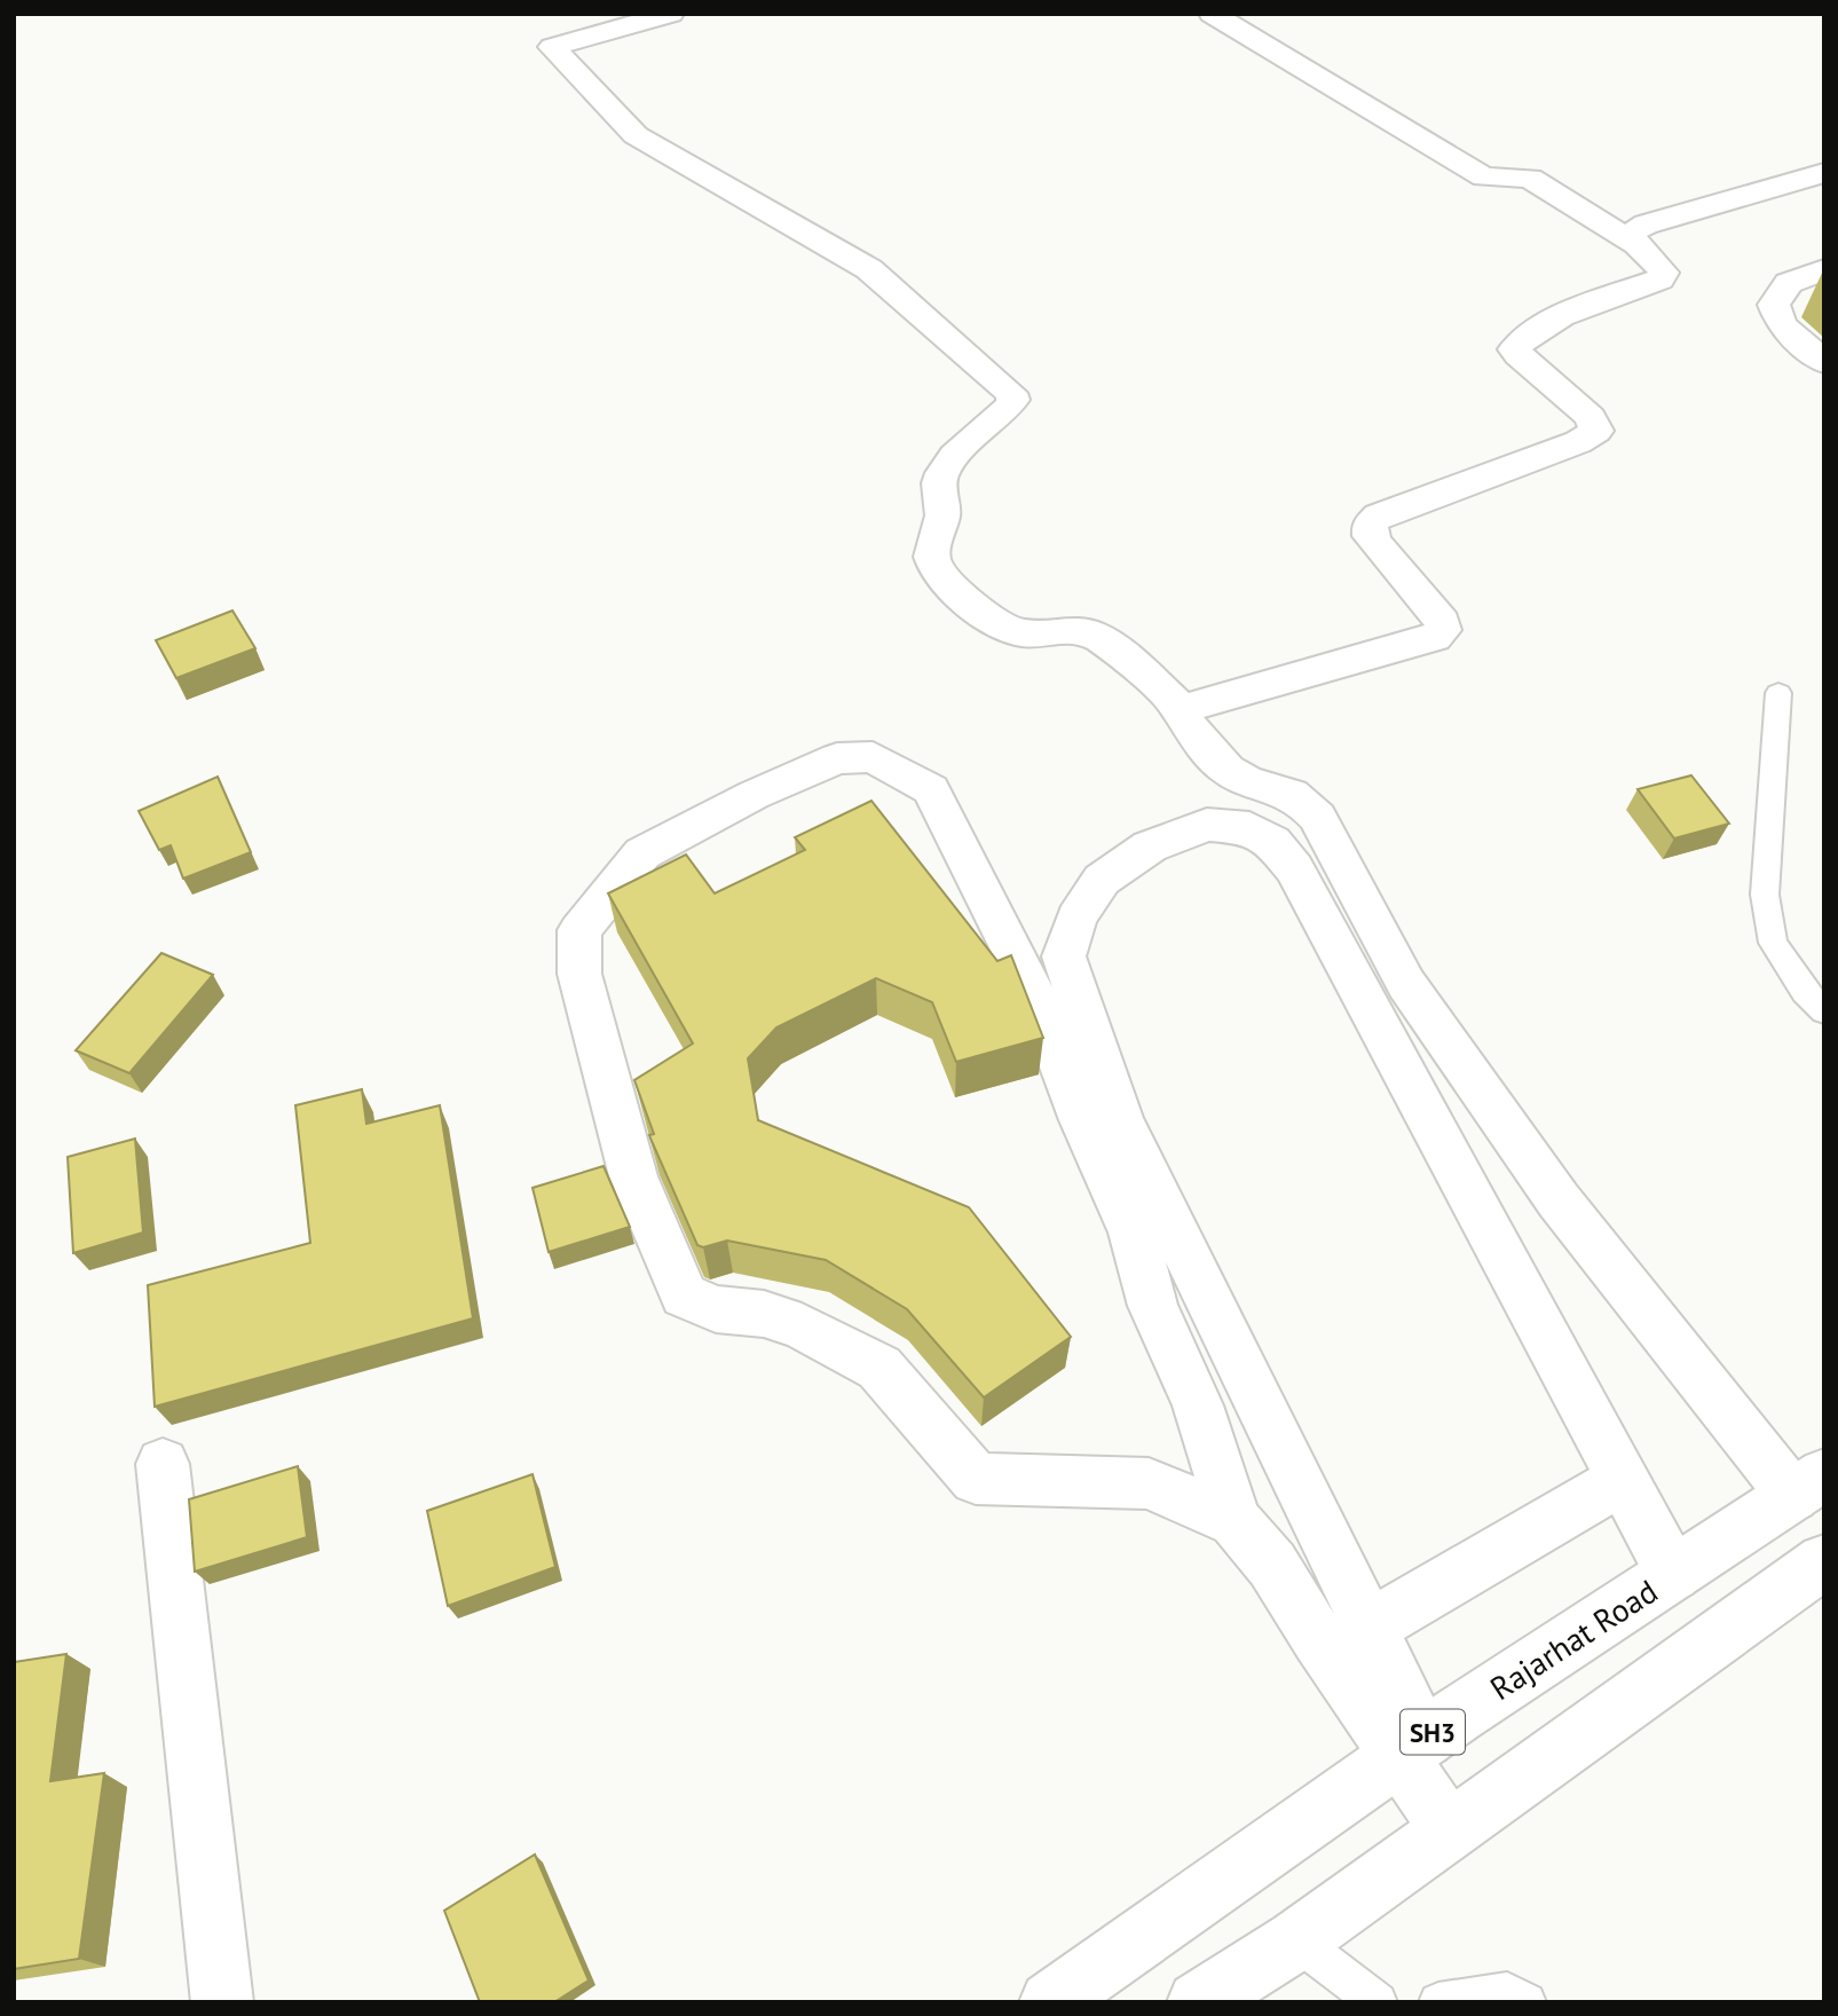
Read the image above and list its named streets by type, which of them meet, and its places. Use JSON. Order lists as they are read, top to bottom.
{
  "streets": {
    "street": ["Rajarhat Road", "SH3"]
  }
}
